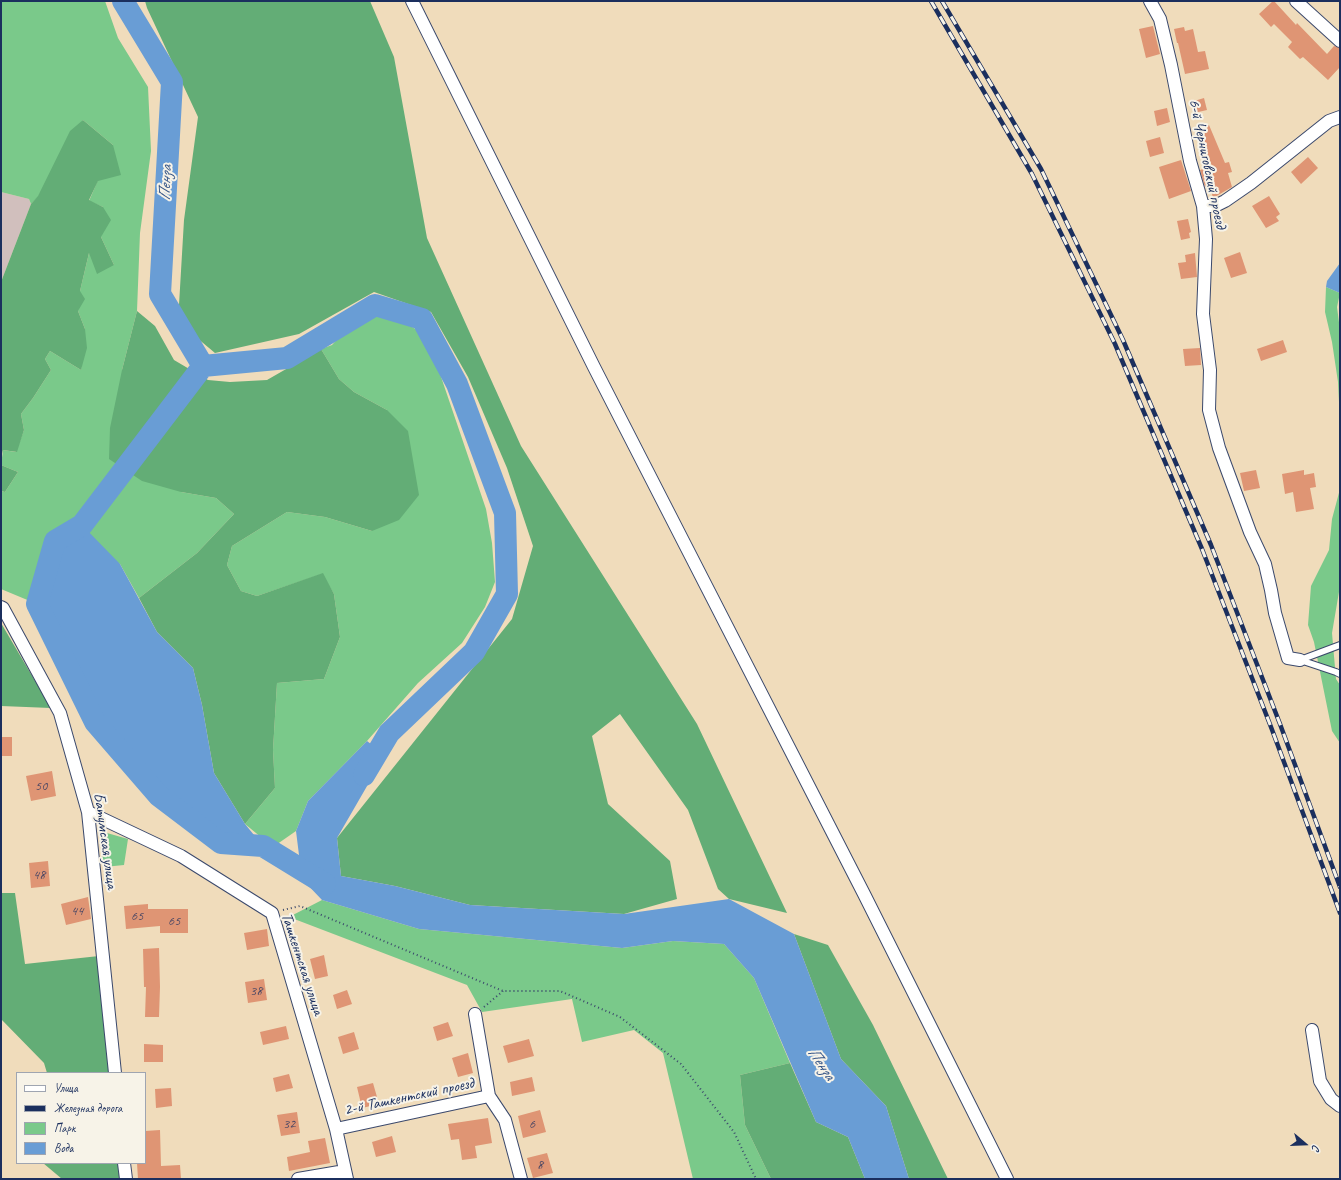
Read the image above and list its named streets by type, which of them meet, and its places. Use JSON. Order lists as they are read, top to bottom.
{
  "streets": {
    "street": [
      "6-й Черниговский проезд",
      "Батумская улица",
      "Ташкентская улица",
      "2-й Ташкентский проезд"
    ]
  },
  "crossings": [
    ["Батумская улица", "Ташкентская улица"],
    ["Ташкентская улица", "2-й Ташкентский проезд"]
  ],
  "water": ["Пенза"],
  "house_numbers": [
    "50",
    "48",
    "44",
    "65",
    "65",
    "38",
    "32",
    "6",
    "8"
  ],
  "legend": [
    "Улица",
    "Железная дорога",
    "Парк",
    "Вода"
  ],
  "north": "right"
}
